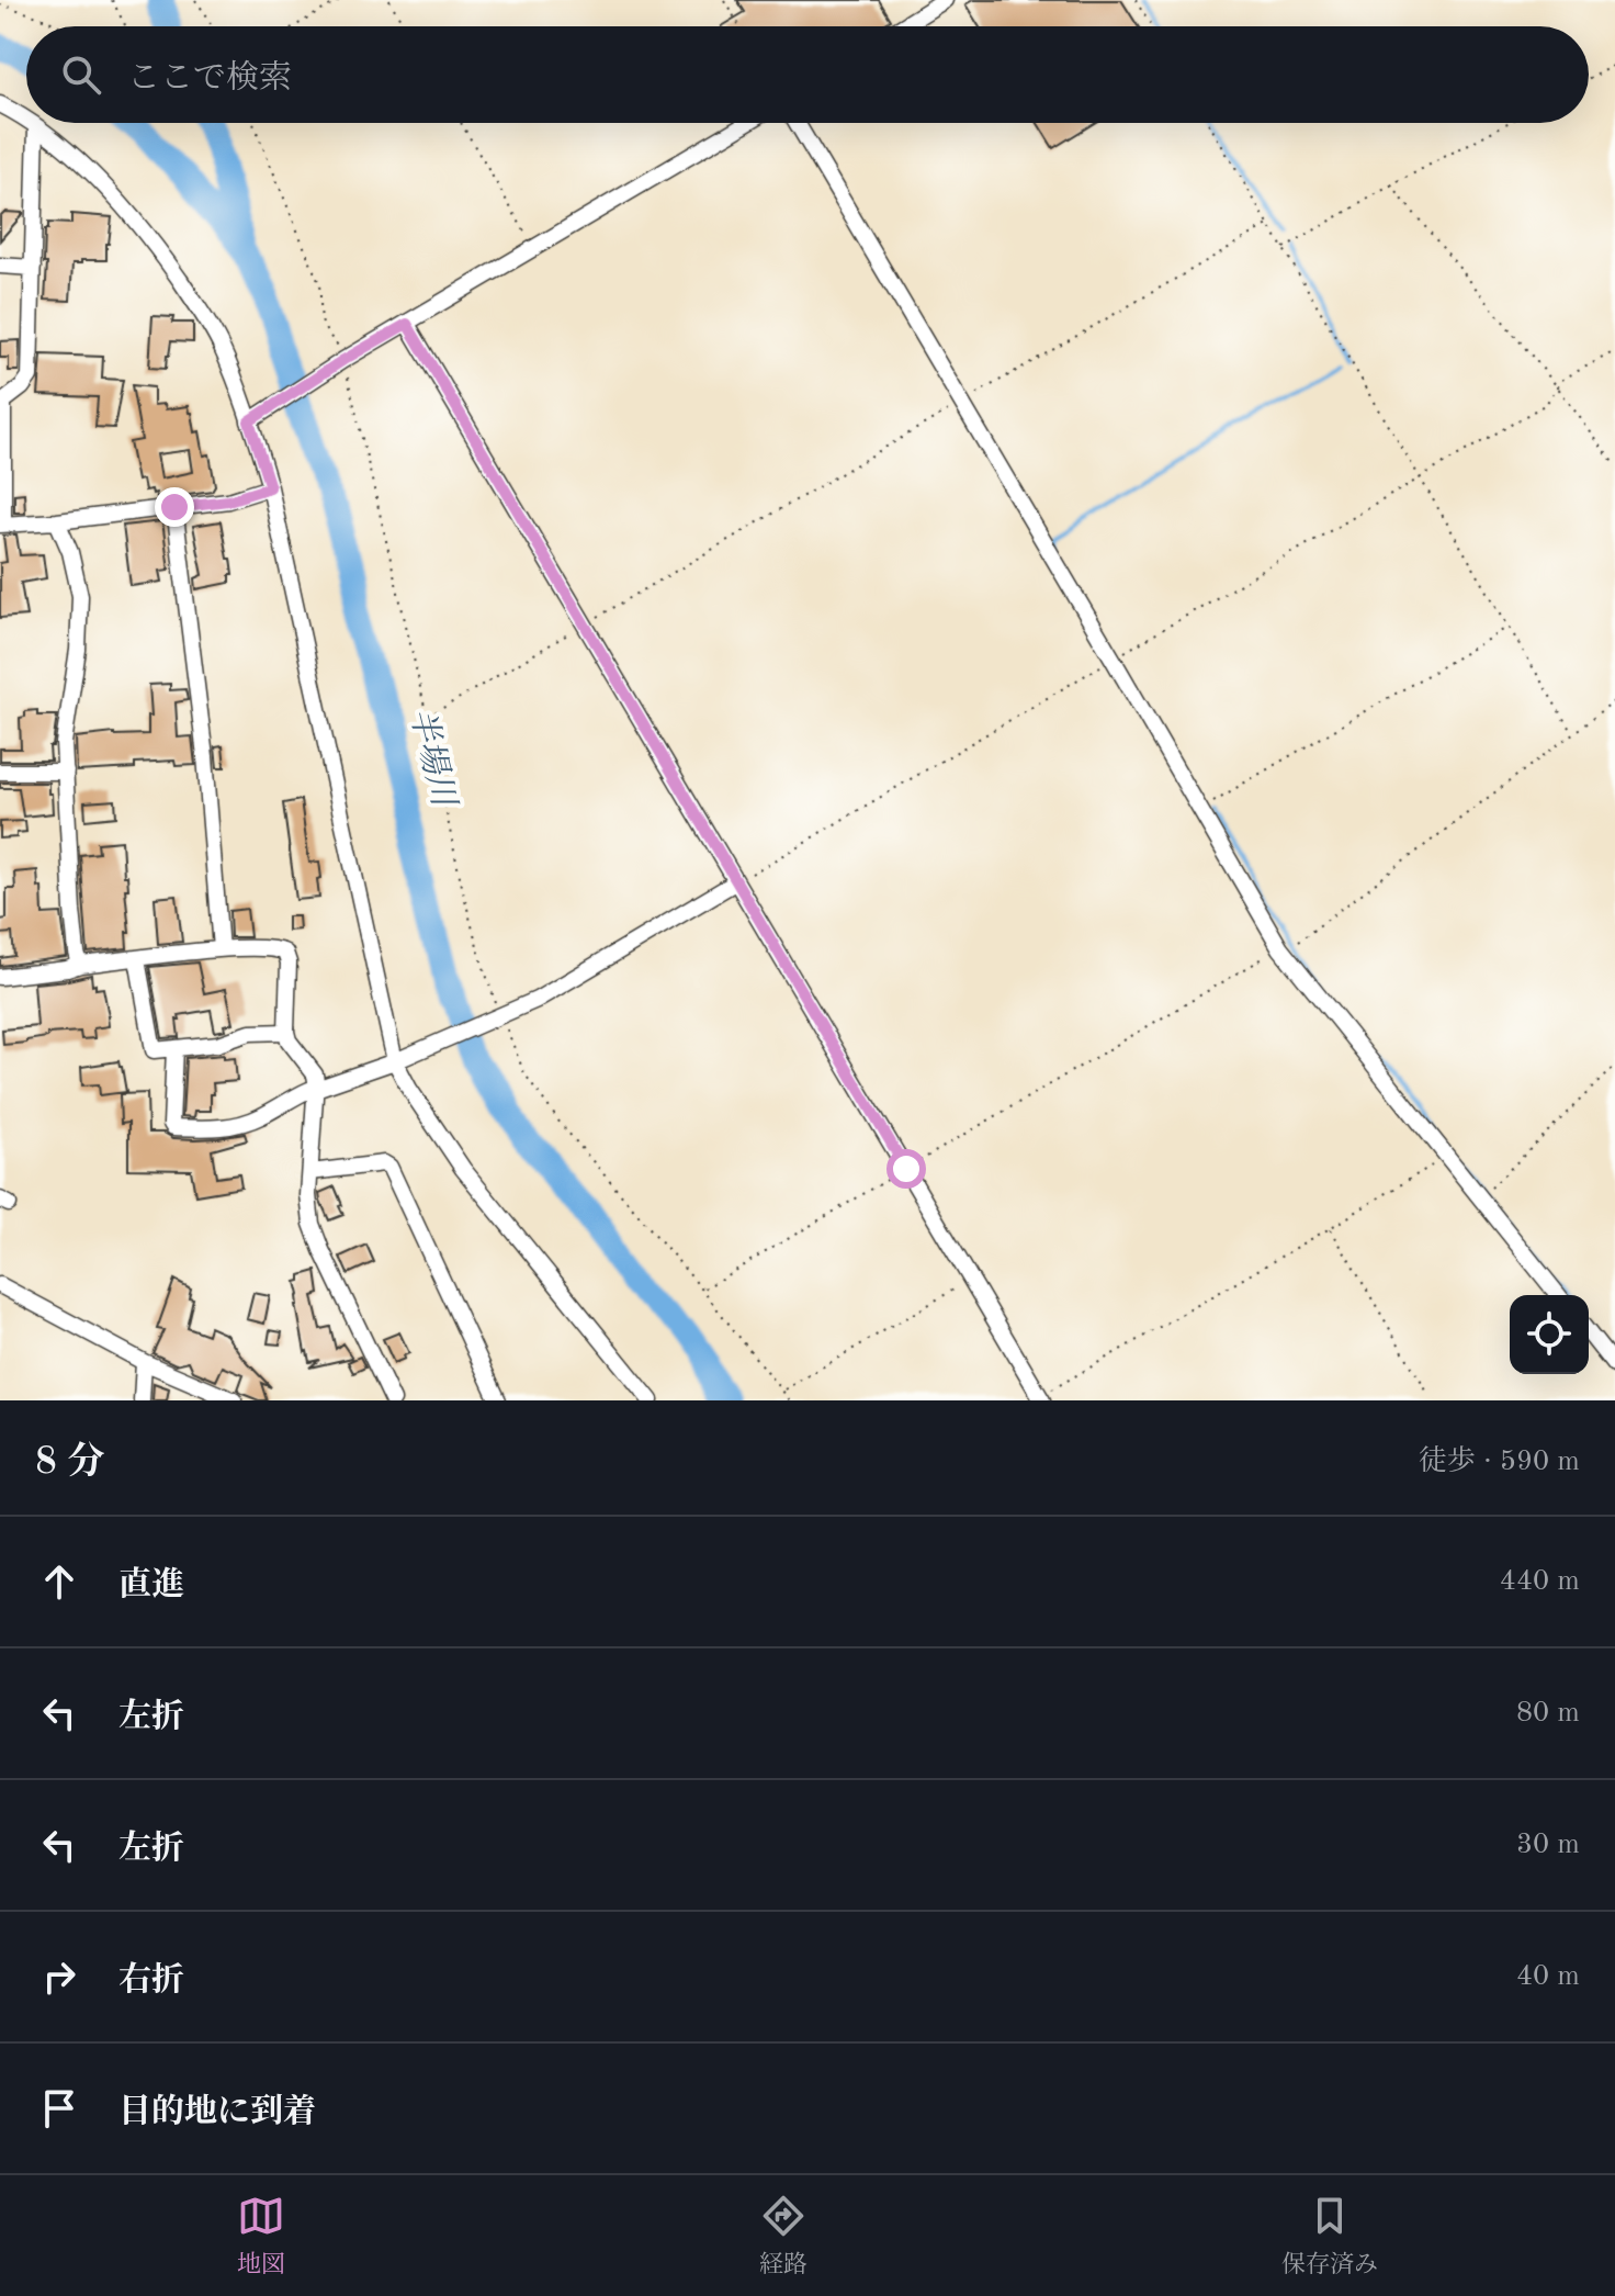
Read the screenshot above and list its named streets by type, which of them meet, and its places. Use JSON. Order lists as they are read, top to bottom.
{
  "water": ["半場川"],
  "page": {
    "search": "ここで検索",
    "heading": ["8 分", "徒歩 · 590 m"],
    "list": [
      ["直進", "440 m"],
      ["左折", "80 m"],
      ["左折", "30 m"],
      ["右折", "40 m"],
      "目的地に到着"
    ],
    "nav": ["地図", "経路", "保存済み"]
  }
}
